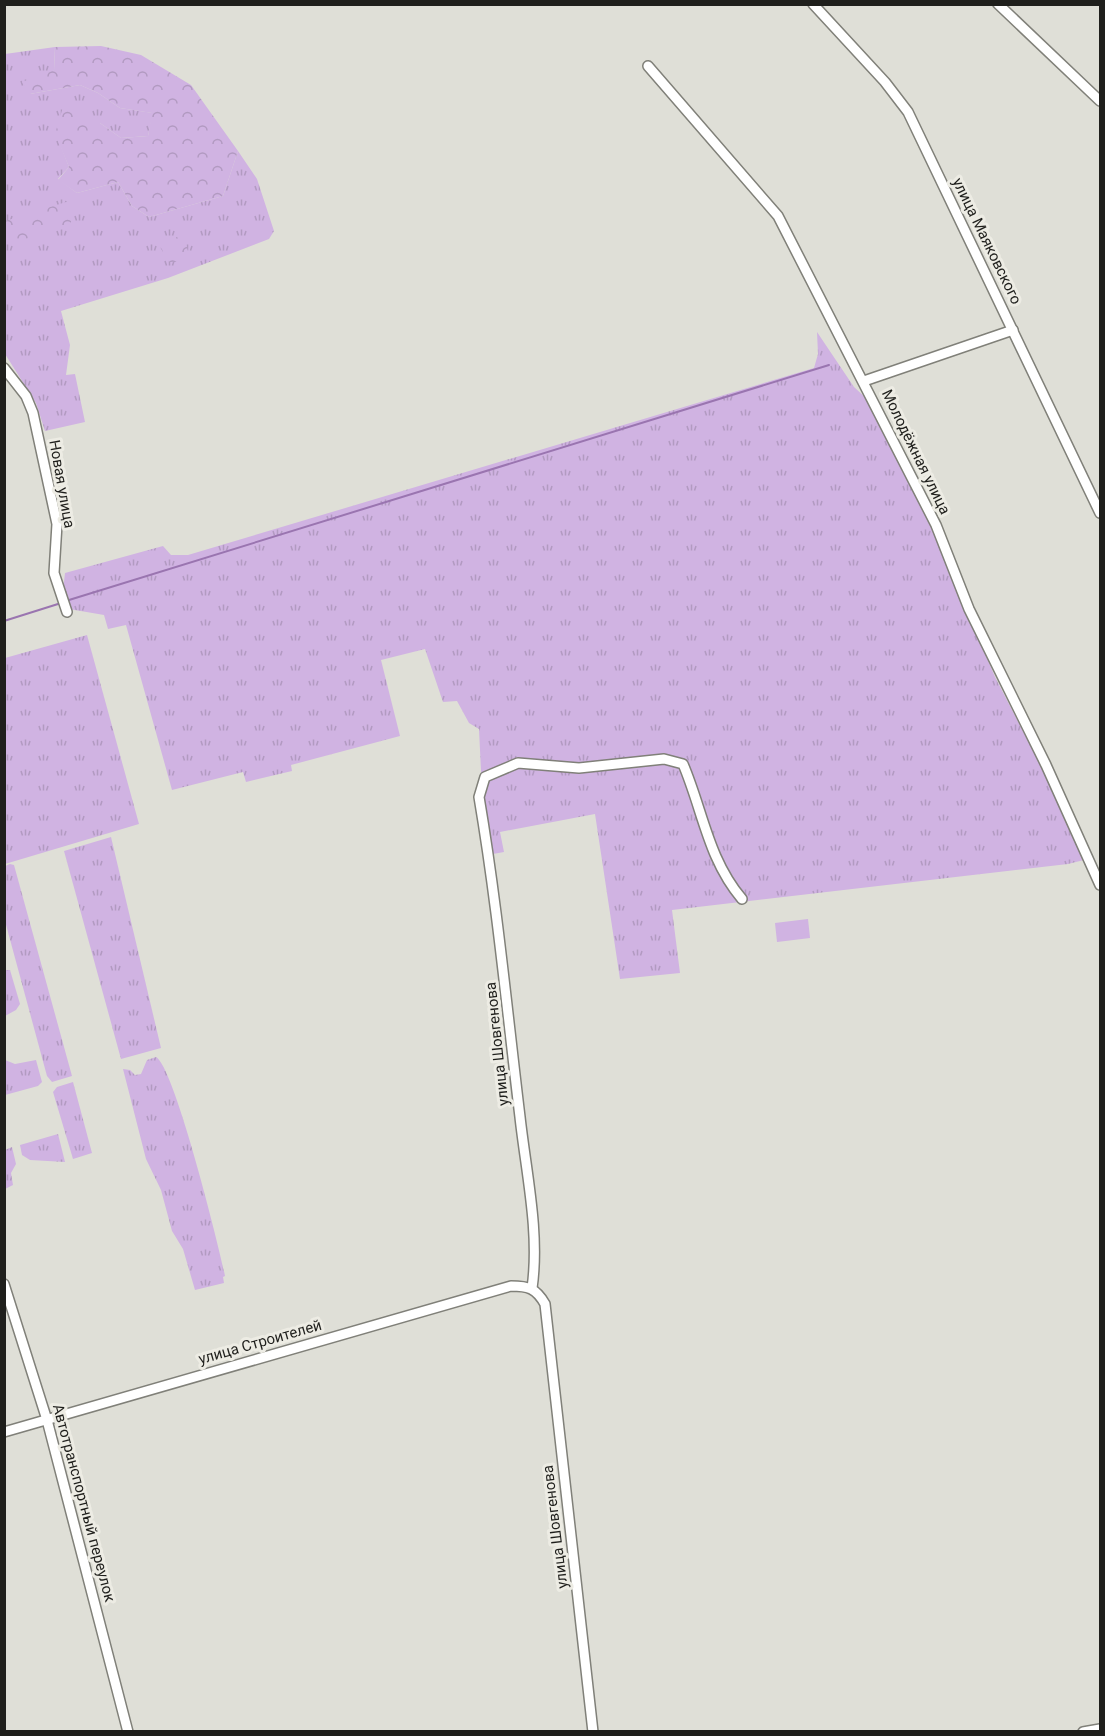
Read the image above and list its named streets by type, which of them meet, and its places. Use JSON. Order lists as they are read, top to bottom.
{
  "streets": {
    "street": [
      "улица Маяковского",
      "Молодёжная улица",
      "Новая улица",
      "улица Шовгенова",
      "улица Строителей",
      "Автотранспортный переулок"
    ]
  },
  "crossings": [
    ["улица Шовгенова", "улица Строителей"],
    ["улица Строителей", "Автотранспортный переулок"]
  ]
}
